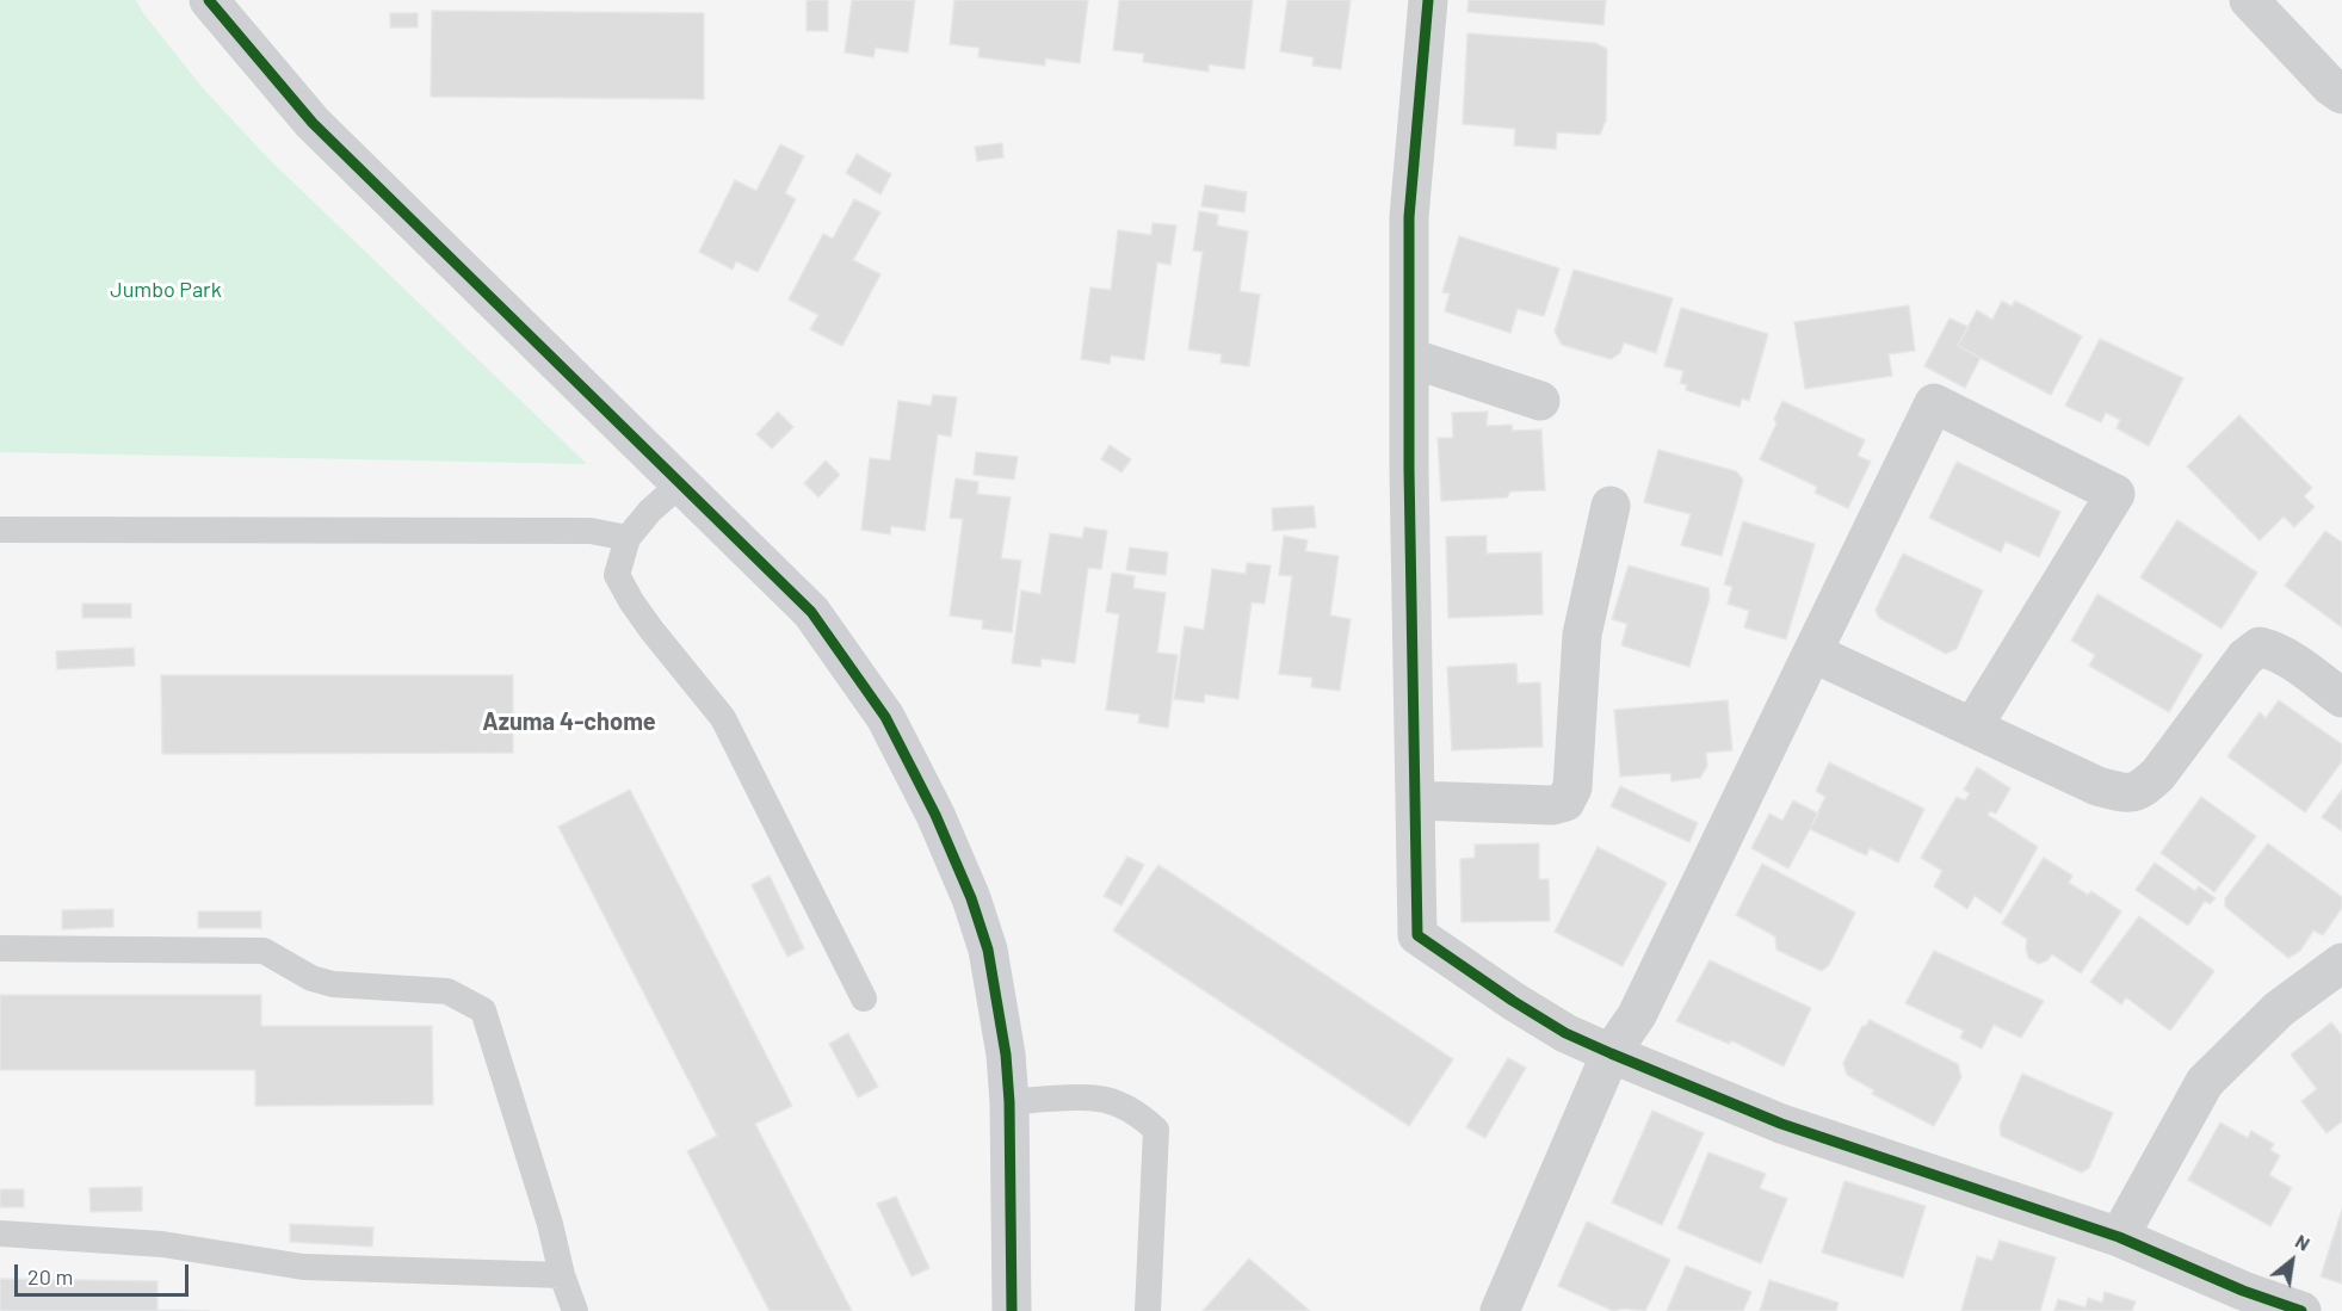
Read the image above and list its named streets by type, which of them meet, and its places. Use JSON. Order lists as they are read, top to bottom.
{
  "districts": ["Azuma 4-chome"],
  "parks": ["Jumbo Park"],
  "scale_bar": "20 m",
  "north": "top right"
}
